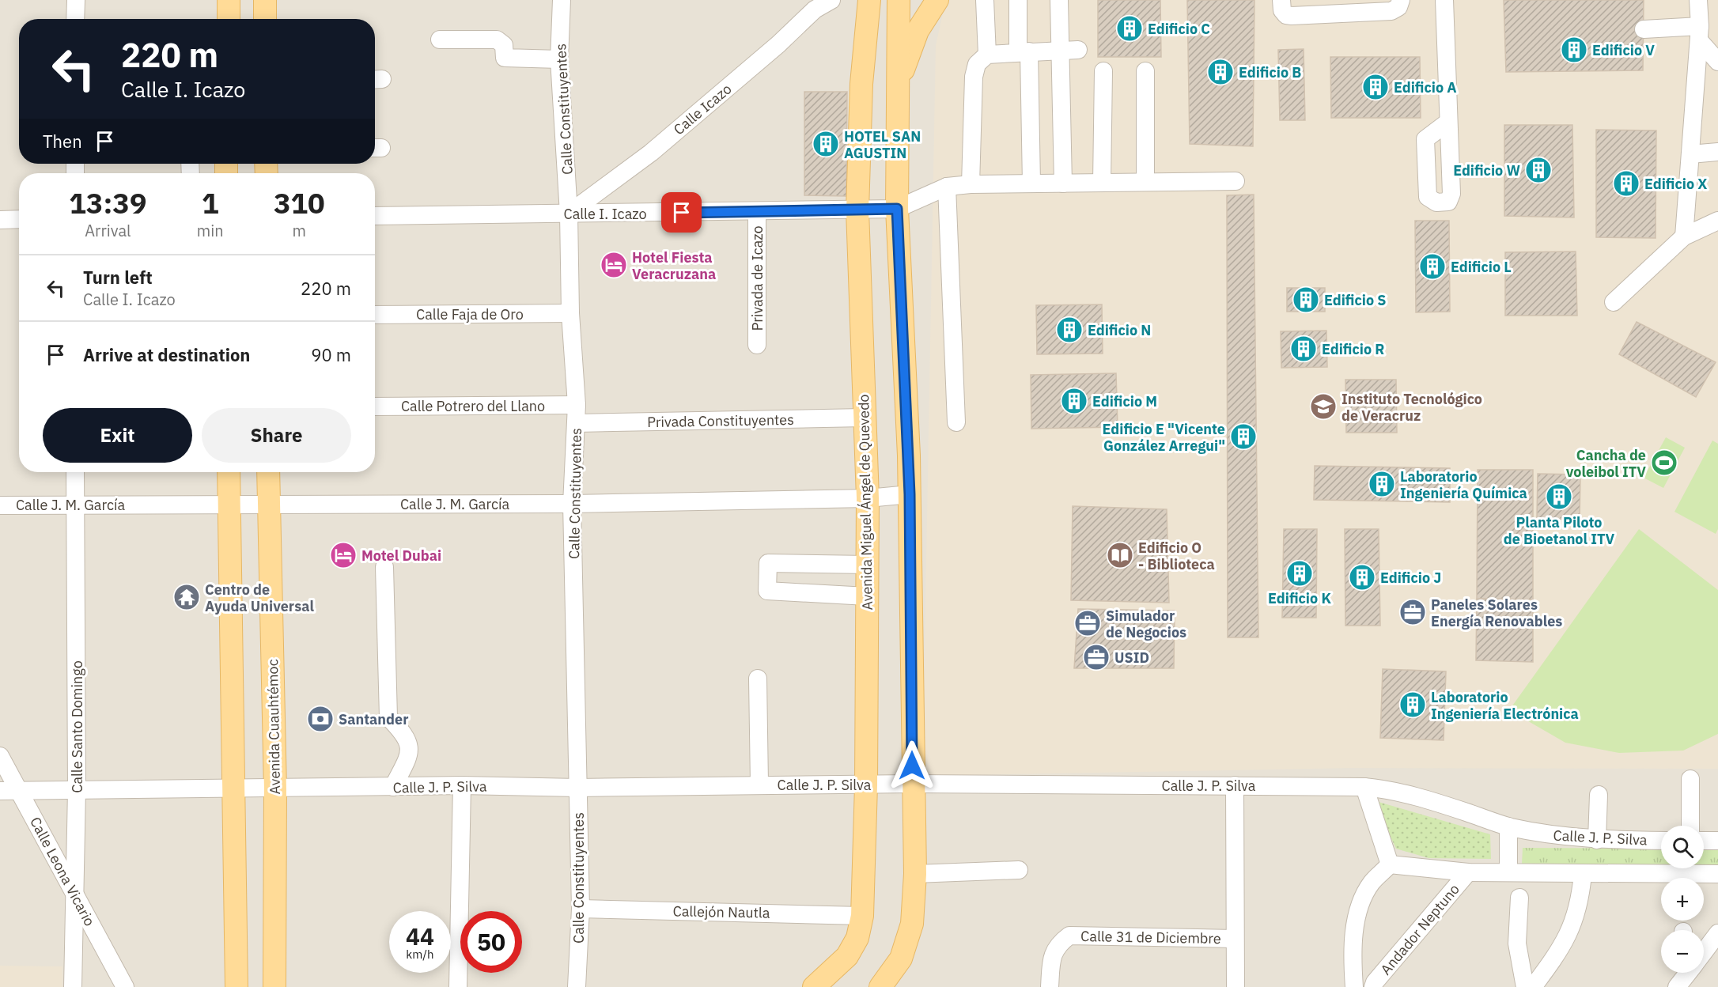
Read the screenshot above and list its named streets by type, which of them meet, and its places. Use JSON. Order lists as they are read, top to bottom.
{
  "streets": {
    "main road": ["Avenida Miguel Ángel de Quevedo", "Avenida Cuauhtémoc"],
    "street": [
      "Calle Constituyentes",
      "Calle Icazo",
      "Calle I. Icazo",
      "Privada de Icazo",
      "Calle Faja de Oro",
      "Calle Potrero del Llano",
      "Privada Constituyentes",
      "Calle J. M. García",
      "Calle Santo Domingo",
      "Calle J. P. Silva",
      "Calle Leona Vicario",
      "Callejón Nautla",
      "Andador Neptuno",
      "Calle 31 de Diciembre"
    ]
  },
  "crossings": [
    ["Calle Constituyentes", "Calle Icazo"],
    ["Calle Constituyentes", "Calle I. Icazo"],
    ["Calle Constituyentes", "Calle Faja de Oro"],
    ["Calle Constituyentes", "Calle Potrero del Llano"],
    ["Calle Constituyentes", "Privada Constituyentes"],
    ["Calle Constituyentes", "Calle J. M. García"],
    ["Calle Constituyentes", "Calle J. P. Silva"],
    ["Calle Constituyentes", "Callejón Nautla"],
    ["Calle Icazo", "Calle I. Icazo"],
    ["Calle I. Icazo", "Privada de Icazo"],
    ["Calle I. Icazo", "Avenida Miguel Ángel de Quevedo"],
    ["Privada Constituyentes", "Avenida Miguel Ángel de Quevedo"],
    ["Avenida Miguel Ángel de Quevedo", "Calle J. M. García"],
    ["Avenida Miguel Ángel de Quevedo", "Calle J. P. Silva"],
    ["Avenida Miguel Ángel de Quevedo", "Callejón Nautla"],
    ["Calle J. M. García", "Calle Santo Domingo"],
    ["Calle J. M. García", "Avenida Cuauhtémoc"],
    ["Calle Santo Domingo", "Calle J. P. Silva"],
    ["Calle Santo Domingo", "Calle Leona Vicario"],
    ["Avenida Cuauhtémoc", "Calle J. P. Silva"],
    ["Calle J. P. Silva", "Calle Leona Vicario"]
  ],
  "places": {
    "building": [
      "Edificio C",
      "Edificio V",
      "Edificio B",
      "Edificio A",
      "HOTEL SAN AGUSTIN",
      "Edificio W",
      "Edificio X",
      "Edificio L",
      "Edificio S",
      "Edificio N",
      "Edificio R",
      "Edificio M",
      "Edificio E \"Vicente González Arregui\"",
      "Laboratorio Ingeniería Química",
      "Planta Piloto de Bioetanol ITV",
      "Edificio K",
      "Edificio J",
      "Laboratorio Ingeniería Electrónica"
    ],
    "hotel": ["Hotel Fiesta Veracruzana", "Motel Dubai"],
    "school or university": ["Instituto Tecnológico de Veracruz"],
    "sports": ["Cancha de voleibol ITV"],
    "library": ["Edificio O - Biblioteca"],
    "temple": ["Centro de Ayuda Universal"],
    "office": ["Paneles Solares Energía Renovables", "Simulador de Negocios", "USID"],
    "bank": ["Santander"]
  },
  "page": {
    "turn": ["220 m", "Calle I. Icazo"],
    "then": "Then",
    "eta": [
      "13:39",
      "Arrival",
      "1",
      "min",
      "310",
      "m"
    ],
    "list": [
      {
        "name": "Turn left",
        "note": "Calle I. Icazo",
        "value": "220 m"
      },
      {
        "name": "Arrive at destination",
        "value": "90 m"
      }
    ],
    "buttons": ["Exit", "Share"],
    "map_buttons": ["+", "−"],
    "speed": "44 km/h",
    "limit": "50"
  }
}
